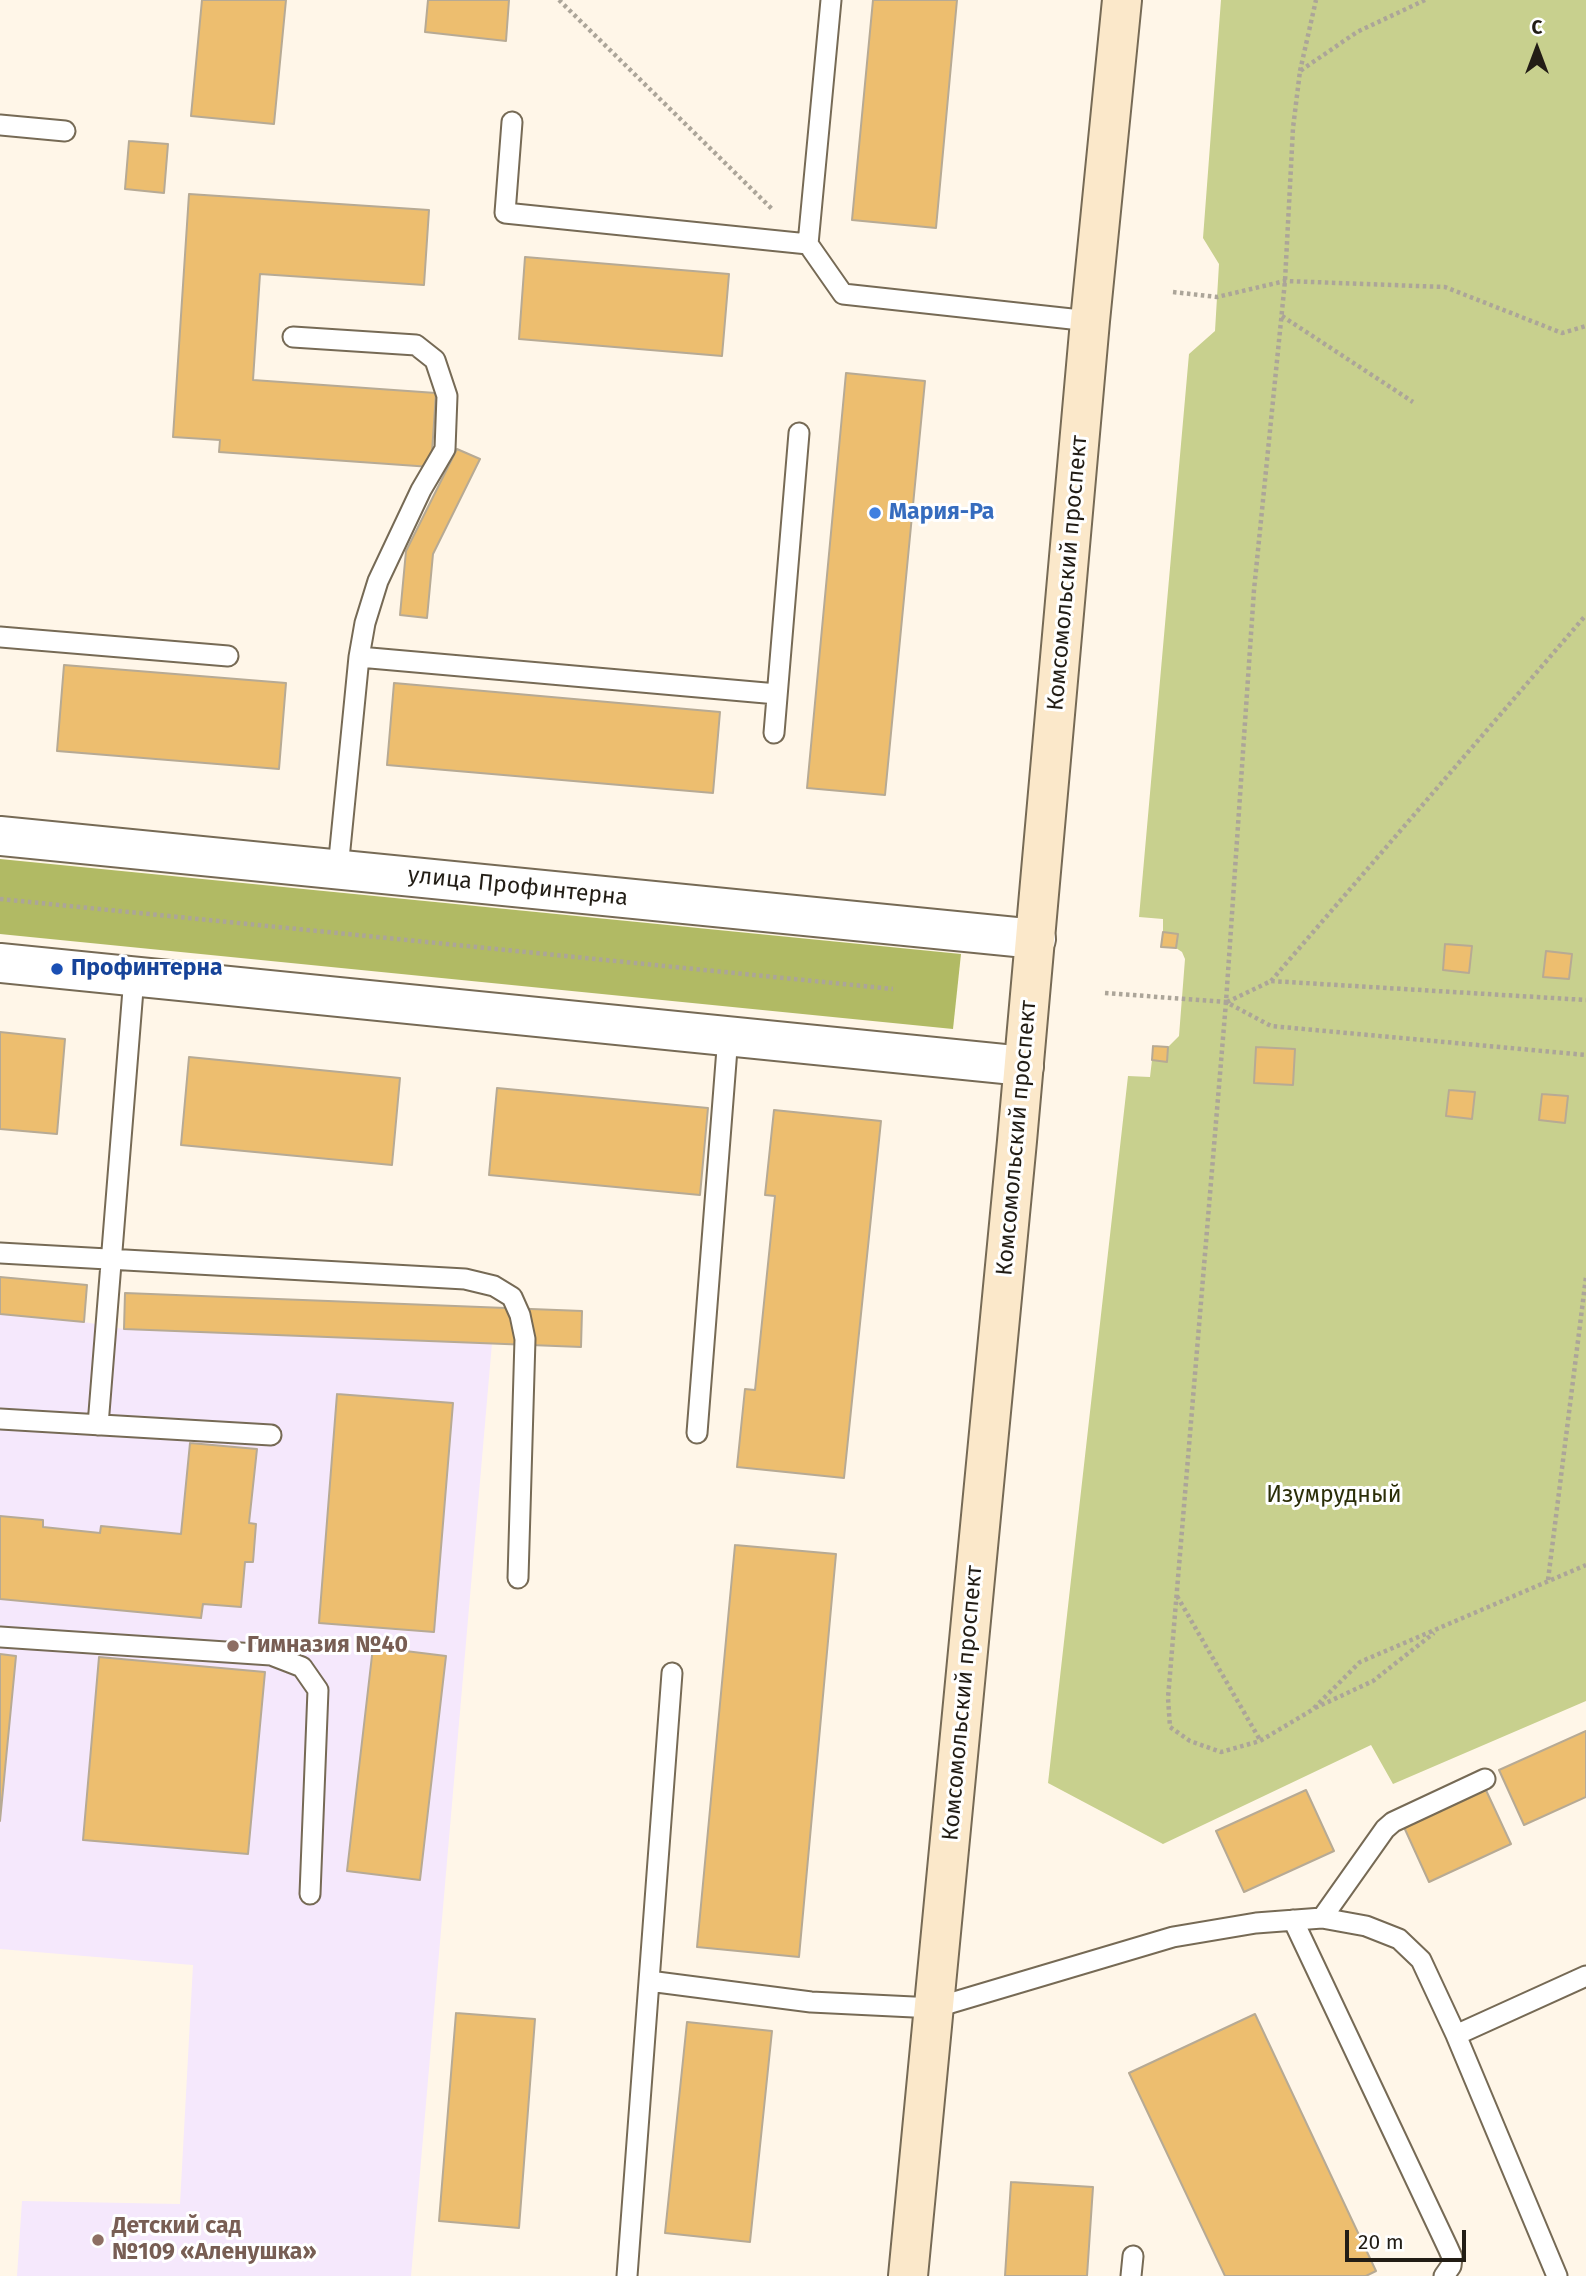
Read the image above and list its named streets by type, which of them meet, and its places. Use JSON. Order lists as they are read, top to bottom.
{
  "streets": {
    "main road": ["Комсомольский проспект"],
    "street": ["улица Профинтерна"]
  },
  "crossings": [
    ["Комсомольский проспект", "улица Профинтерна"]
  ],
  "parks": ["Изумрудный"],
  "places": [
    "Мария-Ра",
    "Профинтерна",
    "Гимназия №40",
    "Детский сад №109 «Аленушка»"
  ],
  "scale_bar": "20 m",
  "north": "top"
}
